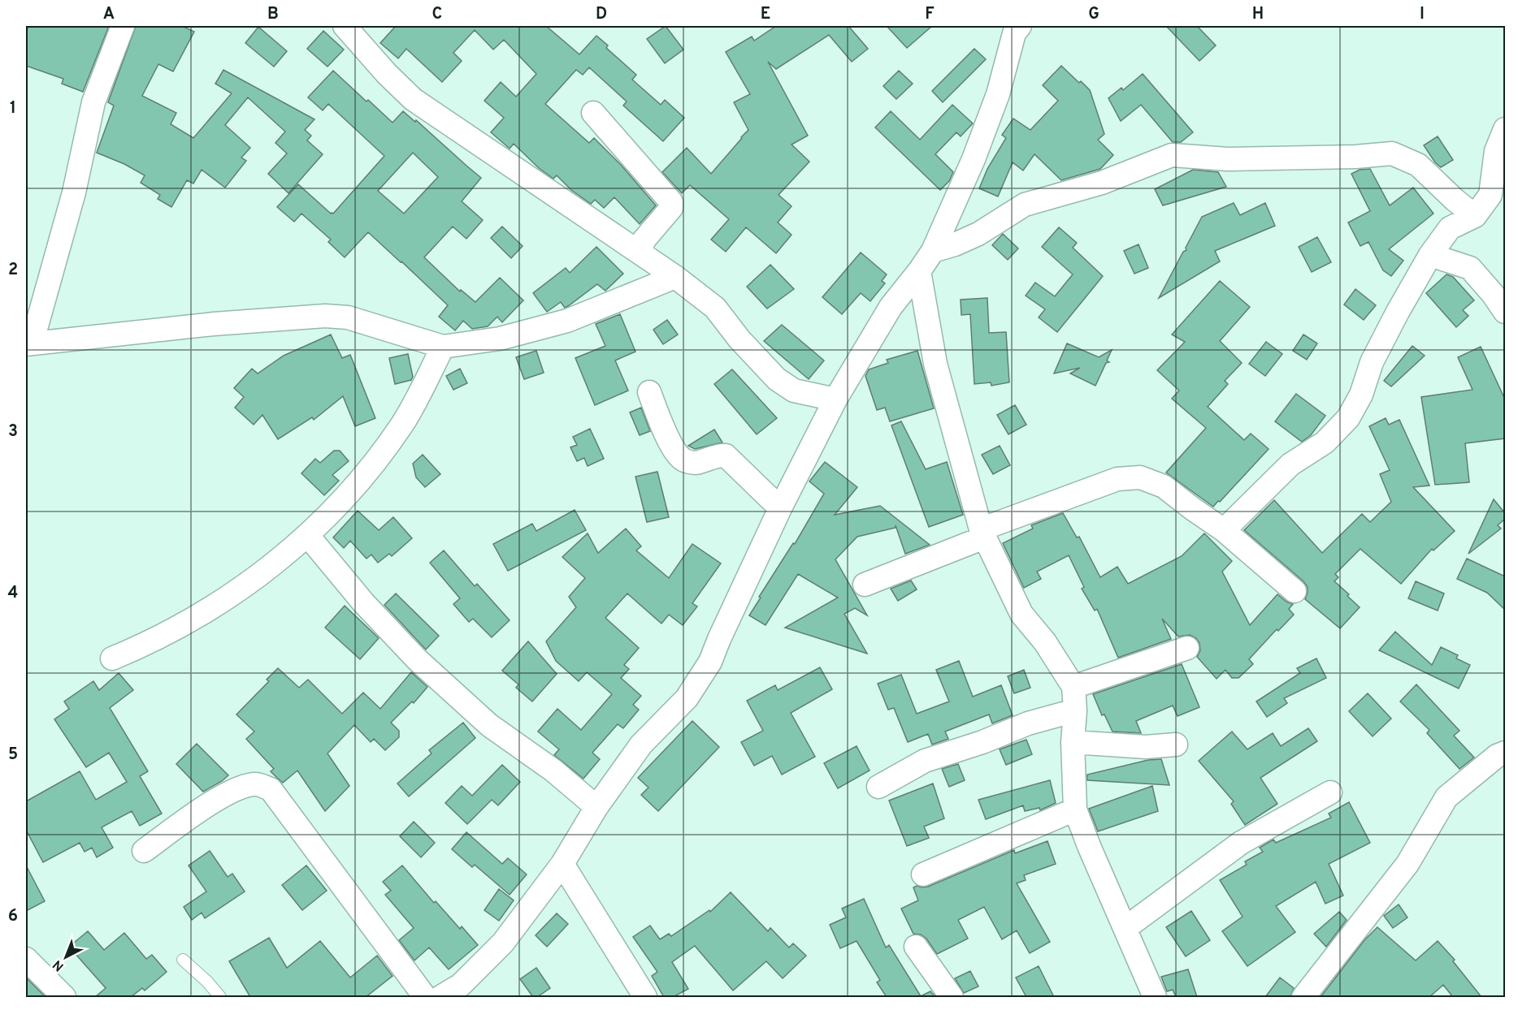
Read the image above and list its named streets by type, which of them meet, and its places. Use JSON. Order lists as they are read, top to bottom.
{
  "north": "bottom left",
  "grid": {
    "columns": [
      "A",
      "B",
      "C",
      "D",
      "E",
      "F",
      "G",
      "H",
      "I"
    ],
    "rows": [
      "1",
      "2",
      "3",
      "4",
      "5",
      "6"
    ]
  }
}
